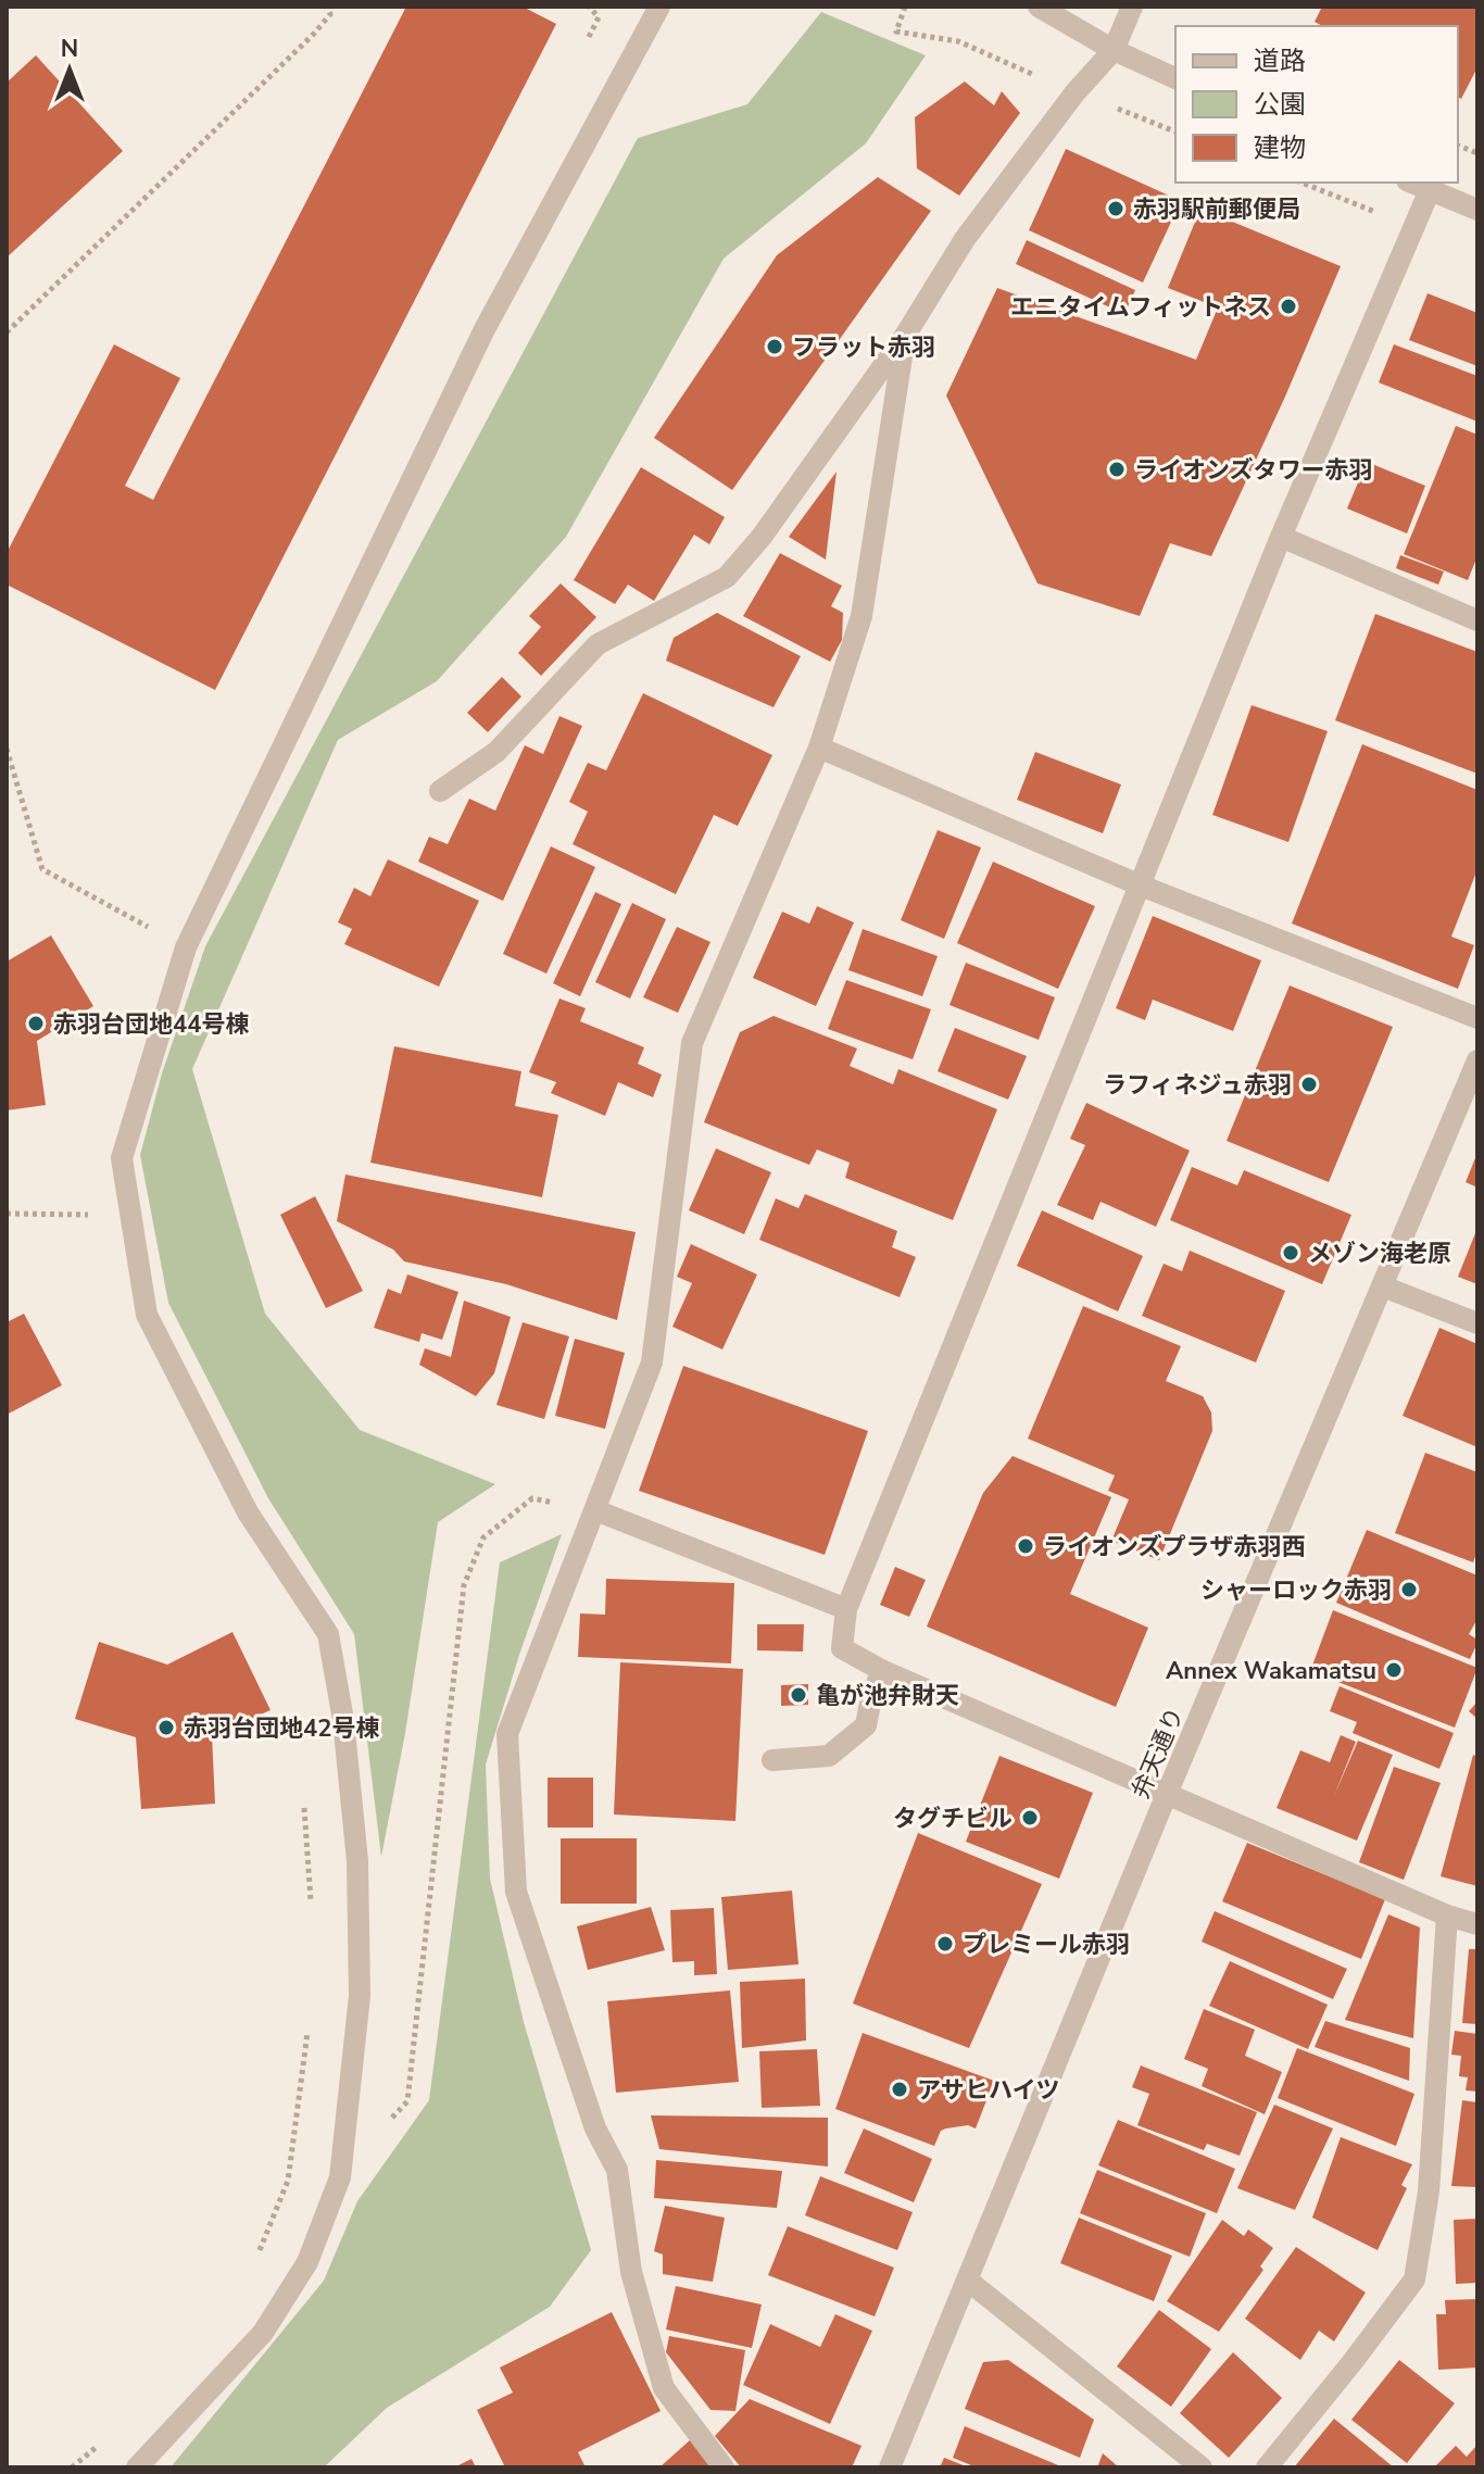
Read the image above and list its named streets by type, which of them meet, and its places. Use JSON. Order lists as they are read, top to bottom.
{
  "streets": {
    "street": ["弁天通り"]
  },
  "places": [
    "赤羽駅前郵便局",
    "エニタイムフィットネス",
    "フラット赤羽",
    "ライオンズタワー赤羽",
    "赤羽台団地44号棟",
    "ラフィネジュ赤羽",
    "メゾン海老原",
    "ライオンズプラザ赤羽西",
    "シャーロック赤羽",
    "Annex Wakamatsu",
    "亀が池弁財天",
    "赤羽台団地42号棟",
    "タグチビル",
    "プレミール赤羽",
    "アサヒハイツ"
  ],
  "legend": ["道路", "公園", "建物"],
  "north": "top"
}
